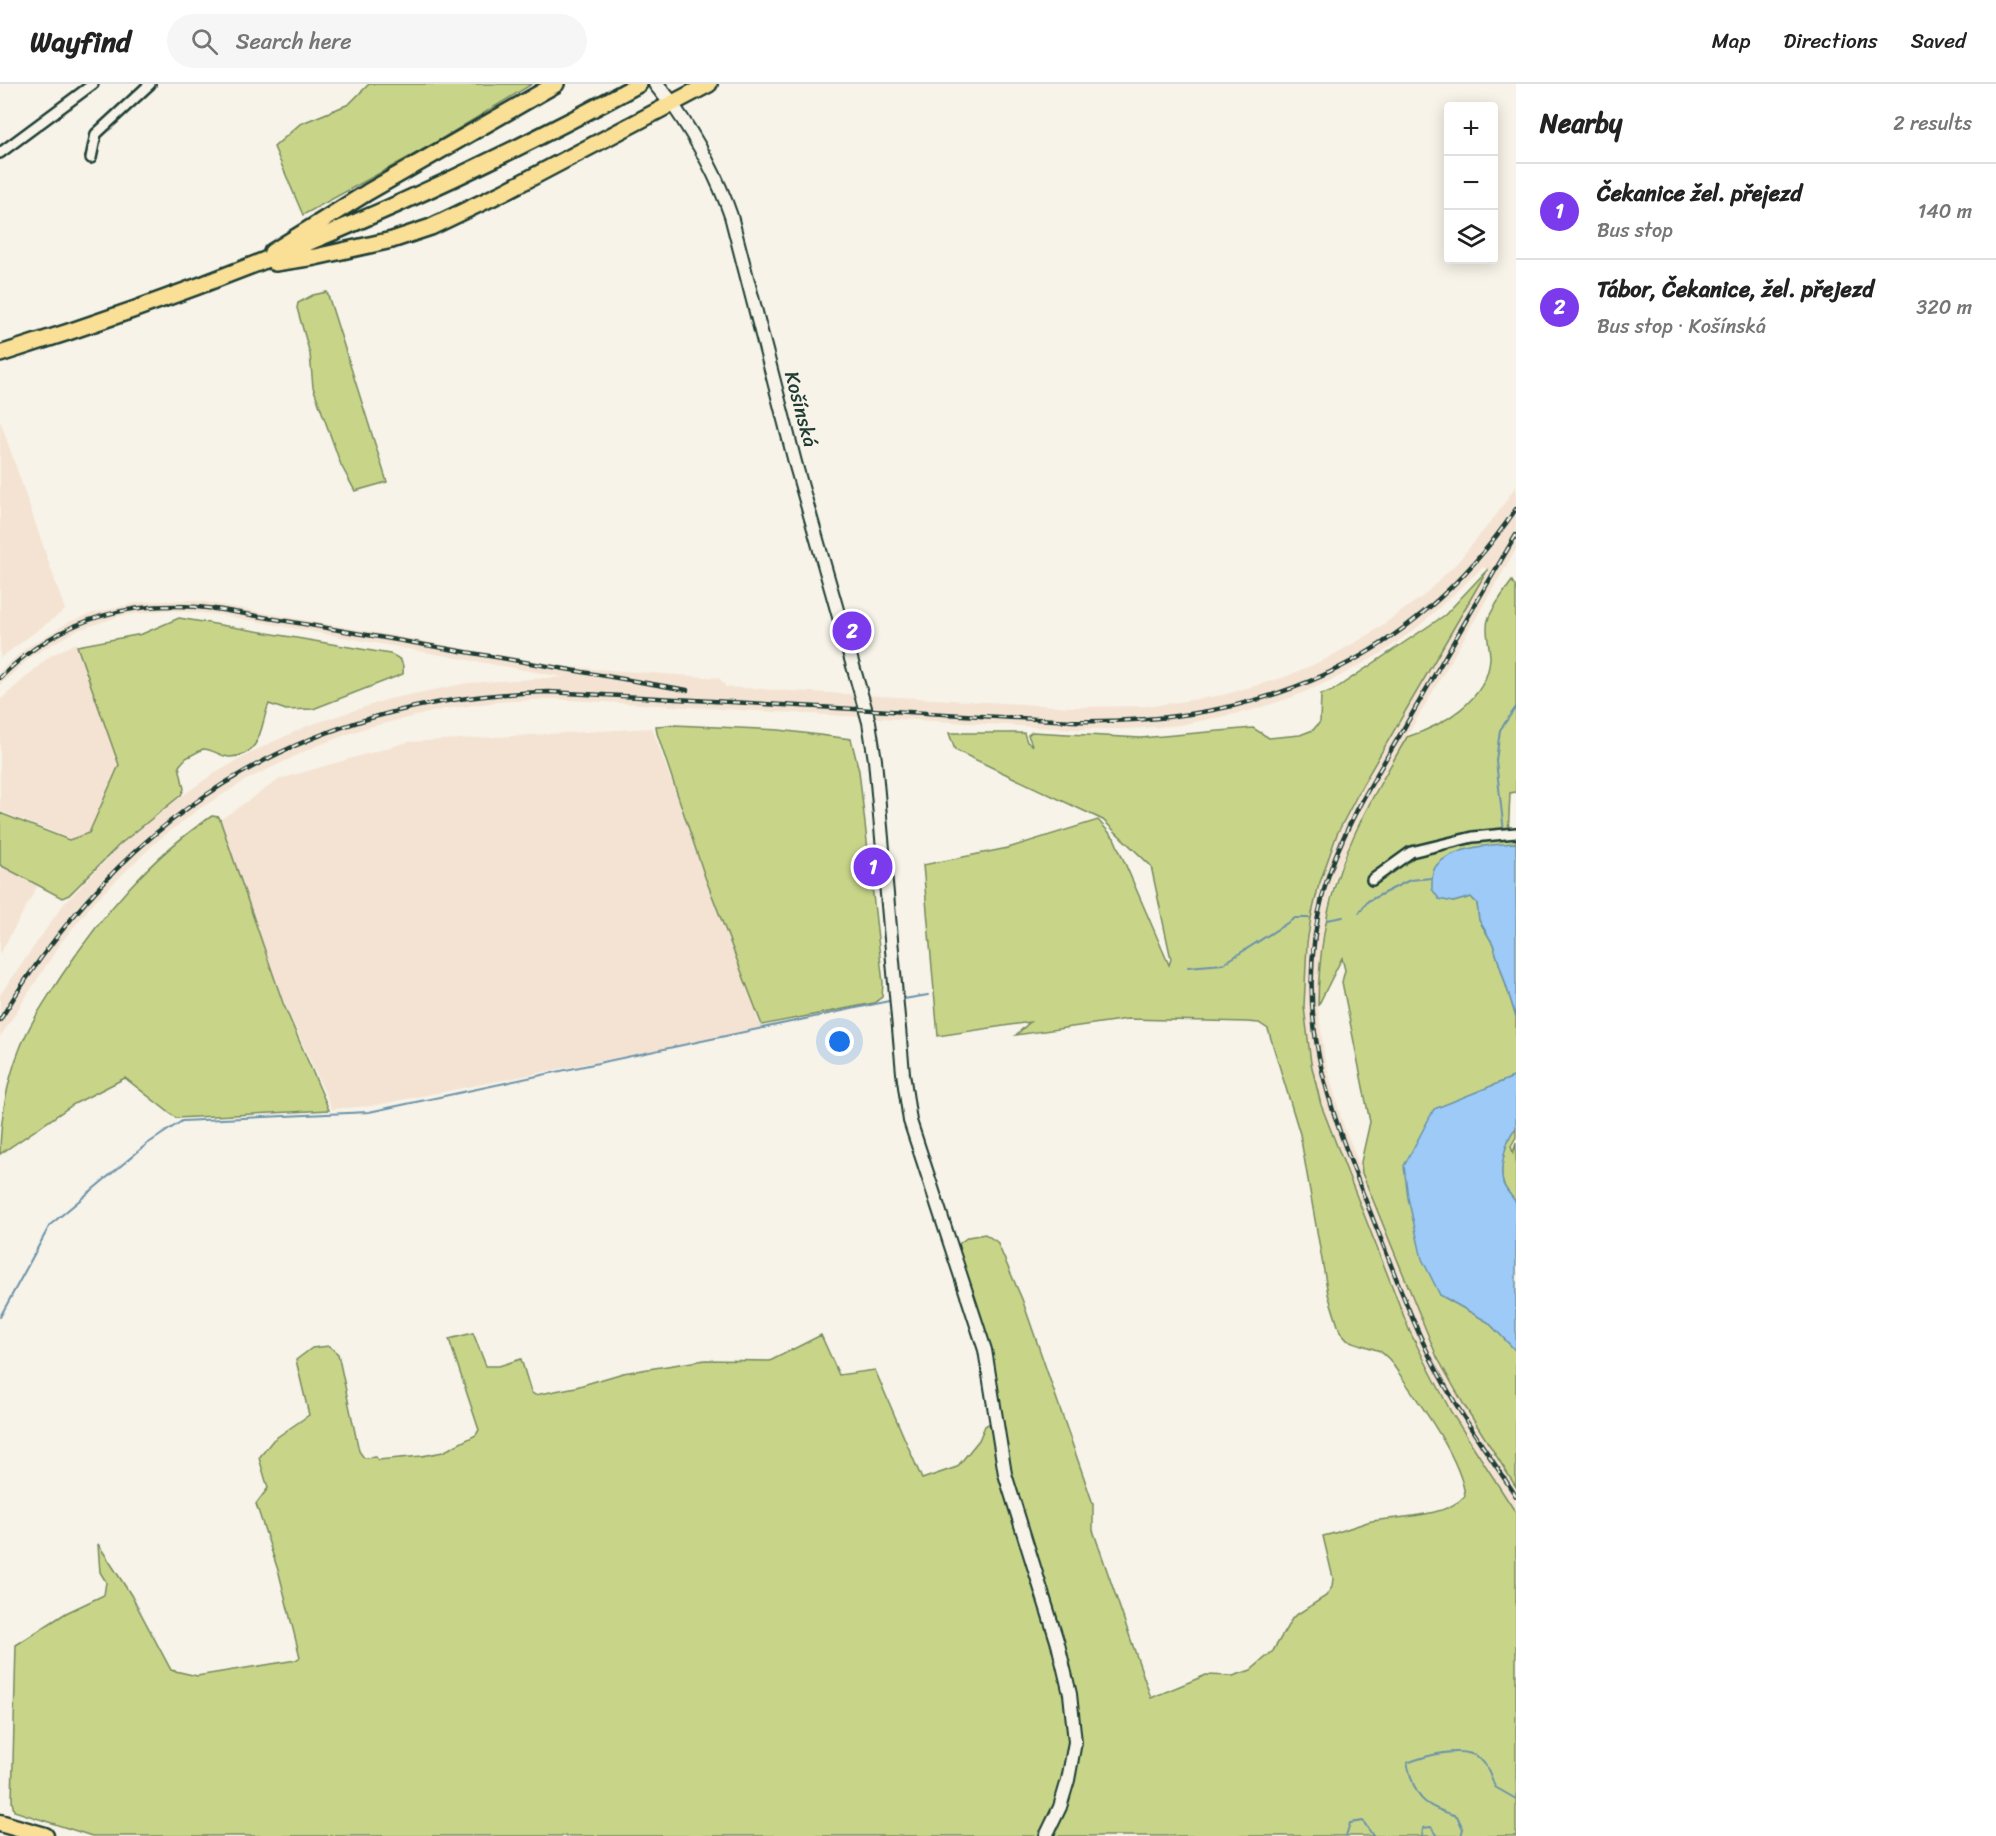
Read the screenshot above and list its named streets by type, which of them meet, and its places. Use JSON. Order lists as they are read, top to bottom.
{
  "streets": {
    "main road": ["Košínská"]
  },
  "page": {
    "header": "Wayfind",
    "search": "Search here",
    "nav": ["Map", "Directions", "Saved"],
    "heading": ["Nearby", "2 results"],
    "map_buttons": ["+", "−"],
    "list": [
      {
        "mark": "1",
        "name": "Čekanice žel. přejezd",
        "note": "Bus stop",
        "value": "140 m"
      },
      {
        "mark": "2",
        "name": "Tábor, Čekanice, žel. přejezd",
        "note": "Bus stop · Košínská",
        "value": "320 m"
      }
    ],
    "pins": ["2", "1"]
  }
}
